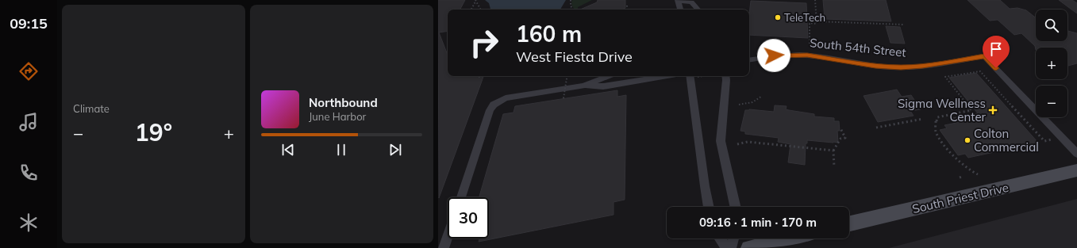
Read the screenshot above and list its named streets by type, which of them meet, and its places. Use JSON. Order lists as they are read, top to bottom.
{
  "streets": {
    "main road": ["South Priest Drive"],
    "street": ["South 54th Street"]
  },
  "places": {
    "other": ["TeleTech", "Colton Commercial"],
    "health": ["Sigma Wellness Center"]
  },
  "page": {
    "tabs": "09:15",
    "tile": "Climate",
    "map_buttons": ["+", "−"],
    "turn": ["160 m", "West Fiesta Drive"],
    "song": ["Northbound", "June Harbor"],
    "heat": ["−", "19°", "+"],
    "limit": "30",
    "trip": "09:16 · 1 min · 170 m"
  }
}
